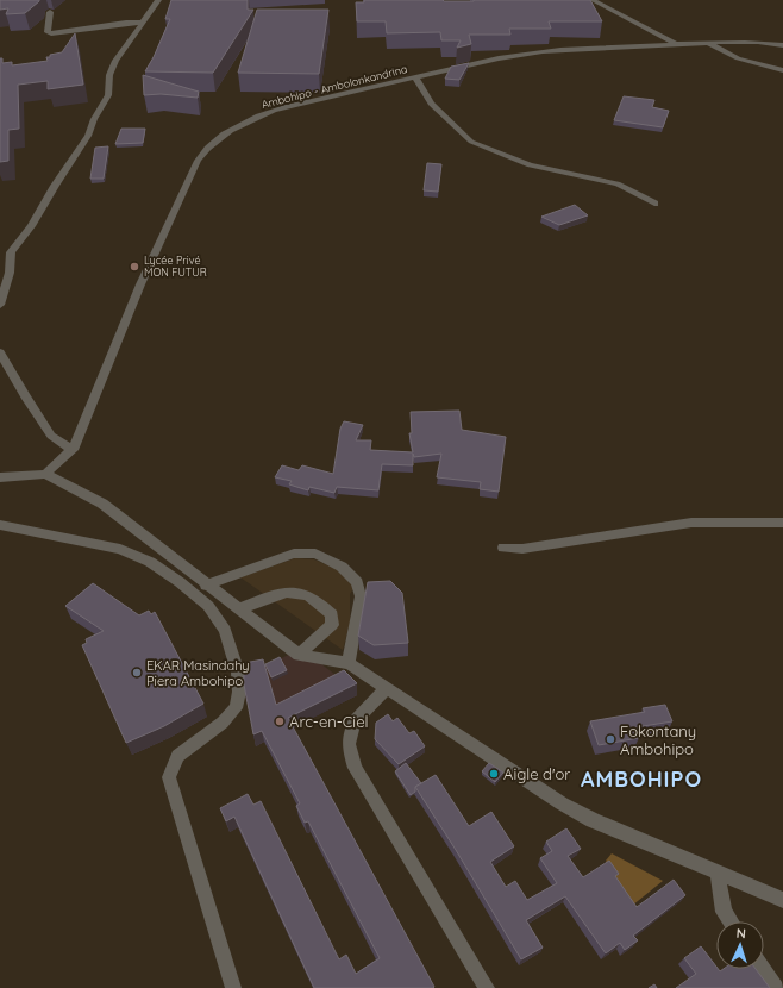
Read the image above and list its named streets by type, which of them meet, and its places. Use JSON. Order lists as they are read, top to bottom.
{
  "streets": {
    "street": ["Ambohipo - Ambolonkandrina"]
  },
  "districts": ["AMBOHIPO"],
  "places": [
    "Lycée Privé MON FUTUR",
    "EKAR Masindahy Piera Ambohipo",
    "Arc-en-Ciel",
    "Fokontany Ambohipo",
    "Aigle d'or"
  ],
  "north": "top"
}
